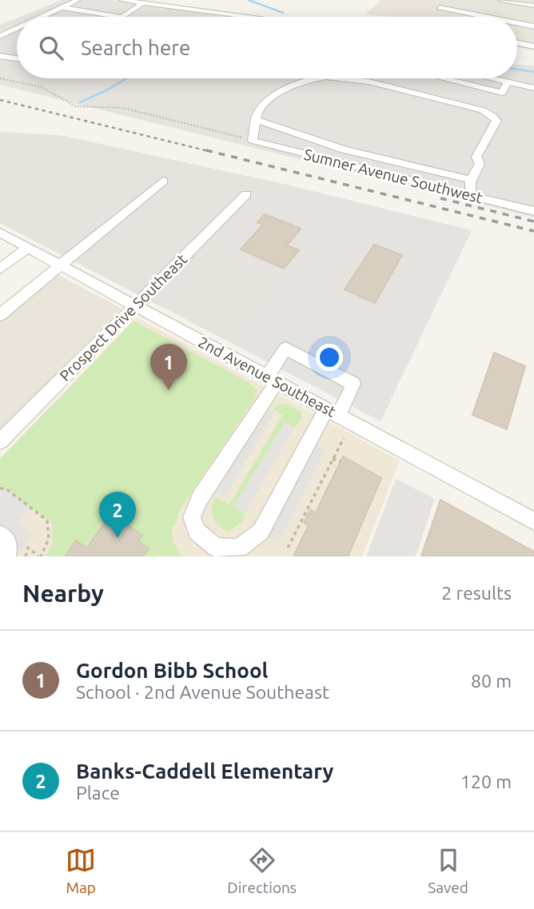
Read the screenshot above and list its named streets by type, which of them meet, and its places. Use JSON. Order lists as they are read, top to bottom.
{
  "streets": {
    "street": ["Sumner Avenue Southwest", "Prospect Drive Southeast", "2nd Avenue Southeast"]
  },
  "crossings": [
    ["Prospect Drive Southeast", "2nd Avenue Southeast"]
  ],
  "page": {
    "search": "Search here",
    "pins": ["1", "2"],
    "heading": ["Nearby", "2 results"],
    "list": [
      {
        "mark": "1",
        "name": "Gordon Bibb School",
        "note": "School · 2nd Avenue Southeast",
        "value": "80 m"
      },
      {
        "mark": "2",
        "name": "Banks-Caddell Elementary",
        "note": "Place",
        "value": "120 m"
      }
    ],
    "nav": ["Map", "Directions", "Saved"]
  }
}
